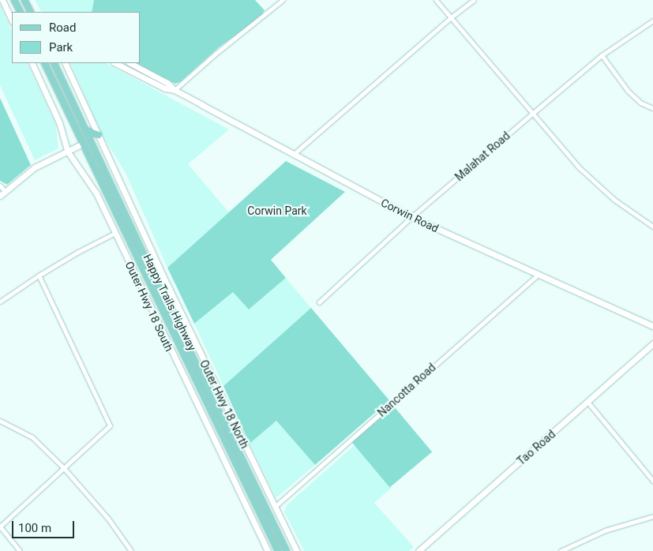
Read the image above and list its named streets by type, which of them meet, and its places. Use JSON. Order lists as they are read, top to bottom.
{
  "streets": {
    "main road": ["Happy Trails Highway"],
    "street": [
      "Malahat Road",
      "Corwin Road",
      "Outer Hwy 18 South",
      "Nancotta Road",
      "Outer Hwy 18 North",
      "Tao Road"
    ]
  },
  "crossings": [
    ["Malahat Road", "Corwin Road"],
    ["Corwin Road", "Nancotta Road"],
    ["Nancotta Road", "Outer Hwy 18 North"]
  ],
  "parks": ["Corwin Park"],
  "legend": ["Road", "Park"],
  "scale_bar": "100 m"
}
